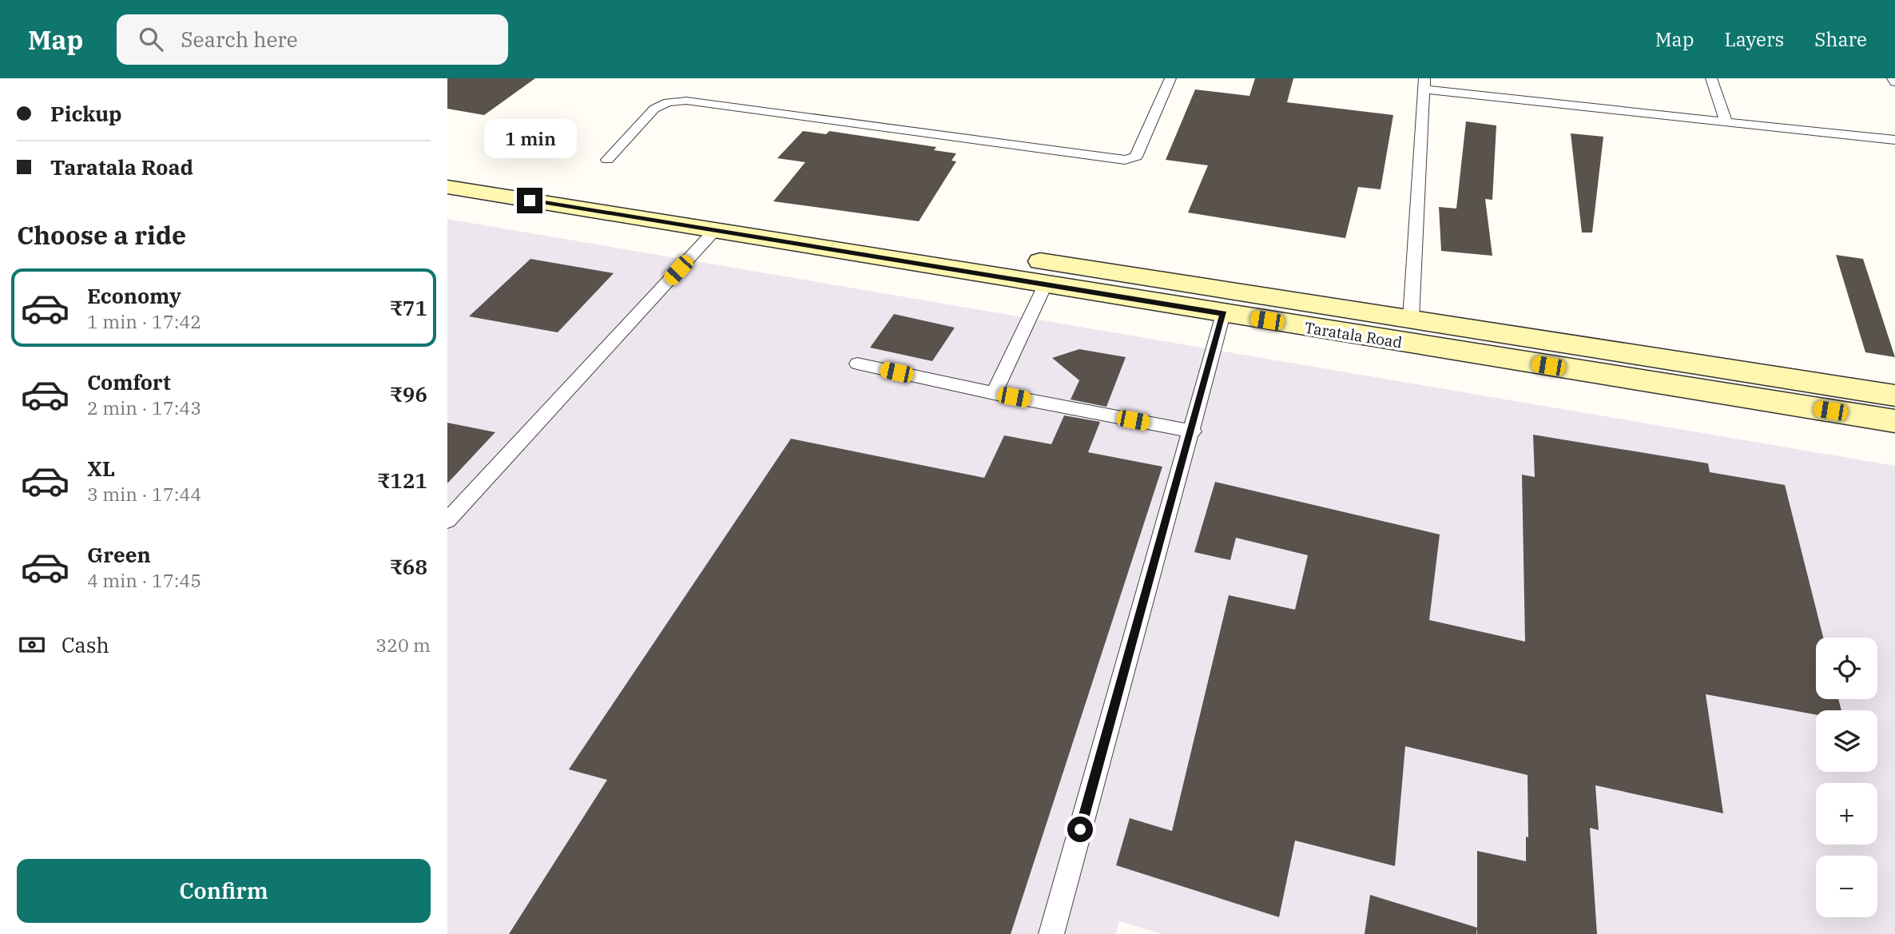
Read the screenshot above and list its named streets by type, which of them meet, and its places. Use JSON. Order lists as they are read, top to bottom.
{
  "streets": {
    "main road": ["Taratala Road"]
  },
  "page": {
    "header": "Map",
    "search": "Search here",
    "nav": ["Map", "Layers", "Share"],
    "banner": ["Pickup", "Taratala Road"],
    "bubble": "1 min",
    "heading": "Choose a ride",
    "list": [
      {
        "name": "Economy",
        "note": "1 min · 17:42",
        "value": "₹71"
      },
      {
        "name": "Comfort",
        "note": "2 min · 17:43",
        "value": "₹96"
      },
      {
        "name": "XL",
        "note": "3 min · 17:44",
        "value": "₹121"
      },
      {
        "name": "Green",
        "note": "4 min · 17:45",
        "value": "₹68"
      }
    ],
    "pay": ["Cash", "320 m"],
    "map_buttons": ["+", "−"],
    "buttons": "Confirm"
  }
}
